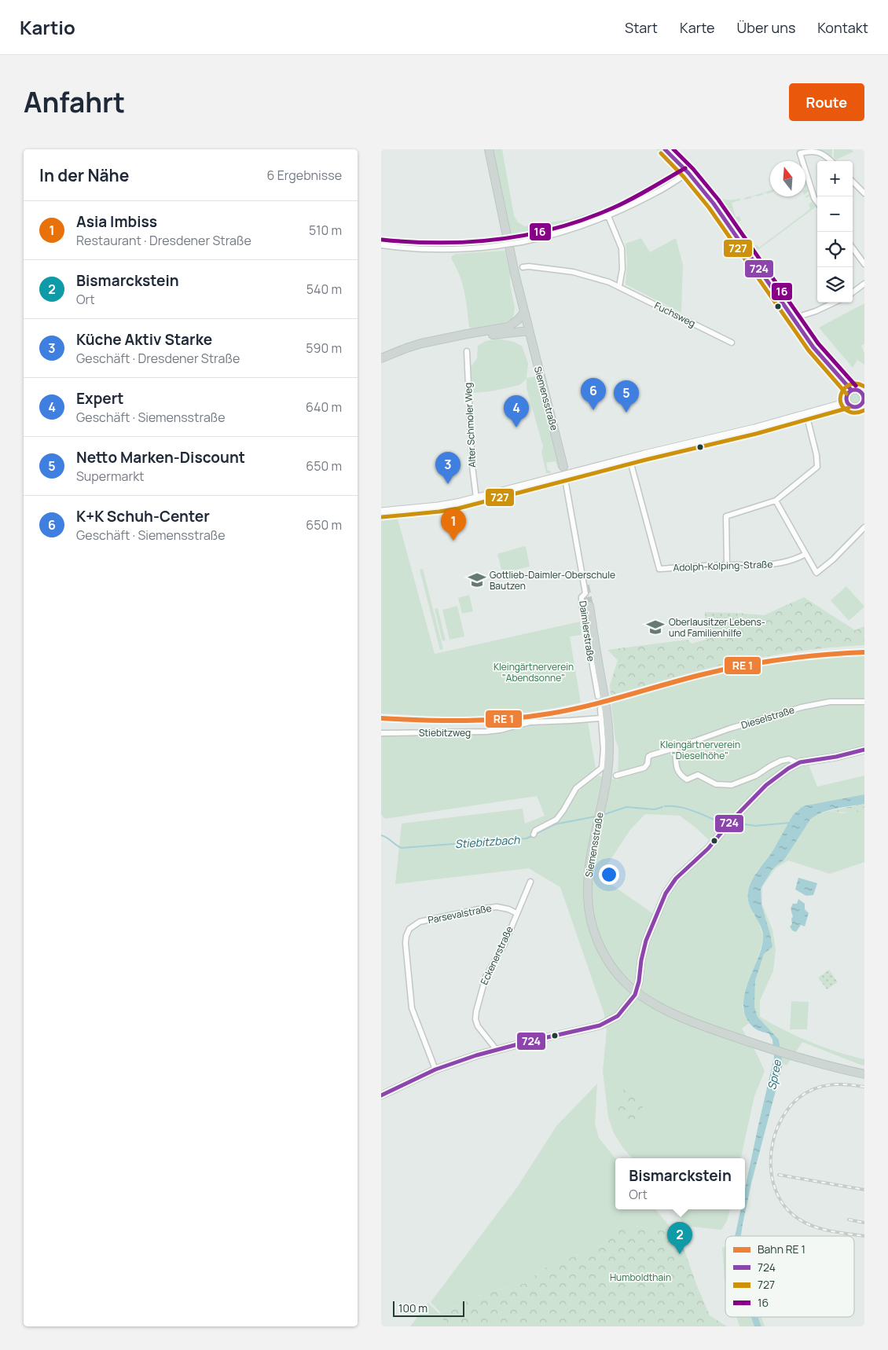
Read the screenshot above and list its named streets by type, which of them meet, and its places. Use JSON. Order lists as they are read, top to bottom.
{
  "streets": {
    "main road": ["Siemensstraße"],
    "street": [
      "Fuchsweg",
      "Alter Schmoler Weg",
      "Adolph-Kolping-Straße",
      "Daimlerstraße",
      "Dieselstraße",
      "Stiebitzweg",
      "Parsevalstraße",
      "Eckenerstraße"
    ]
  },
  "crossings": [
    ["Siemensstraße", "Daimlerstraße"],
    ["Parsevalstraße", "Eckenerstraße"]
  ],
  "water": ["Stiebitzbach", "Spree"],
  "parks": ["Kleingärtnerverein \"Abendsonne\"", "Kleingärtnerverein \"Dieselhöhe\"", "Humboldthain"],
  "places": {
    "school or university": ["Gottlieb-Daimler-Oberschule Bautzen", "Oberlausitzer Lebens- und Familienhilfe"]
  },
  "lines": ["transit line 724", "transit line 16", "transit line 727"],
  "legend": [
    "Bahn RE 1",
    "724",
    "727",
    "16"
  ],
  "scale_bar": "100 m",
  "north": "top",
  "page": {
    "header": "Kartio",
    "nav": [
      "Start",
      "Karte",
      "Über uns",
      "Kontakt"
    ],
    "title": "Anfahrt",
    "buttons": "Route",
    "heading": ["In der Nähe", "6 Ergebnisse"],
    "map_buttons": ["+", "−"],
    "list": [
      {
        "mark": "1",
        "name": "Asia Imbiss",
        "note": "Restaurant · Dresdener Straße",
        "value": "510 m"
      },
      {
        "mark": "2",
        "name": "Bismarckstein",
        "note": "Ort",
        "value": "540 m"
      },
      {
        "mark": "3",
        "name": "Küche Aktiv Starke",
        "note": "Geschäft · Dresdener Straße",
        "value": "590 m"
      },
      {
        "mark": "4",
        "name": "Expert",
        "note": "Geschäft · Siemensstraße",
        "value": "640 m"
      },
      {
        "mark": "5",
        "name": "Netto Marken-Discount",
        "note": "Supermarkt",
        "value": "650 m"
      },
      {
        "mark": "6",
        "name": "K+K Schuh-Center",
        "note": "Geschäft · Siemensstraße",
        "value": "650 m"
      }
    ],
    "pins": [
      "6",
      "5",
      "4",
      "3",
      "1",
      "2"
    ],
    "popup": ["Bismarckstein", "Ort"],
    "scale": "100 m"
  }
}
